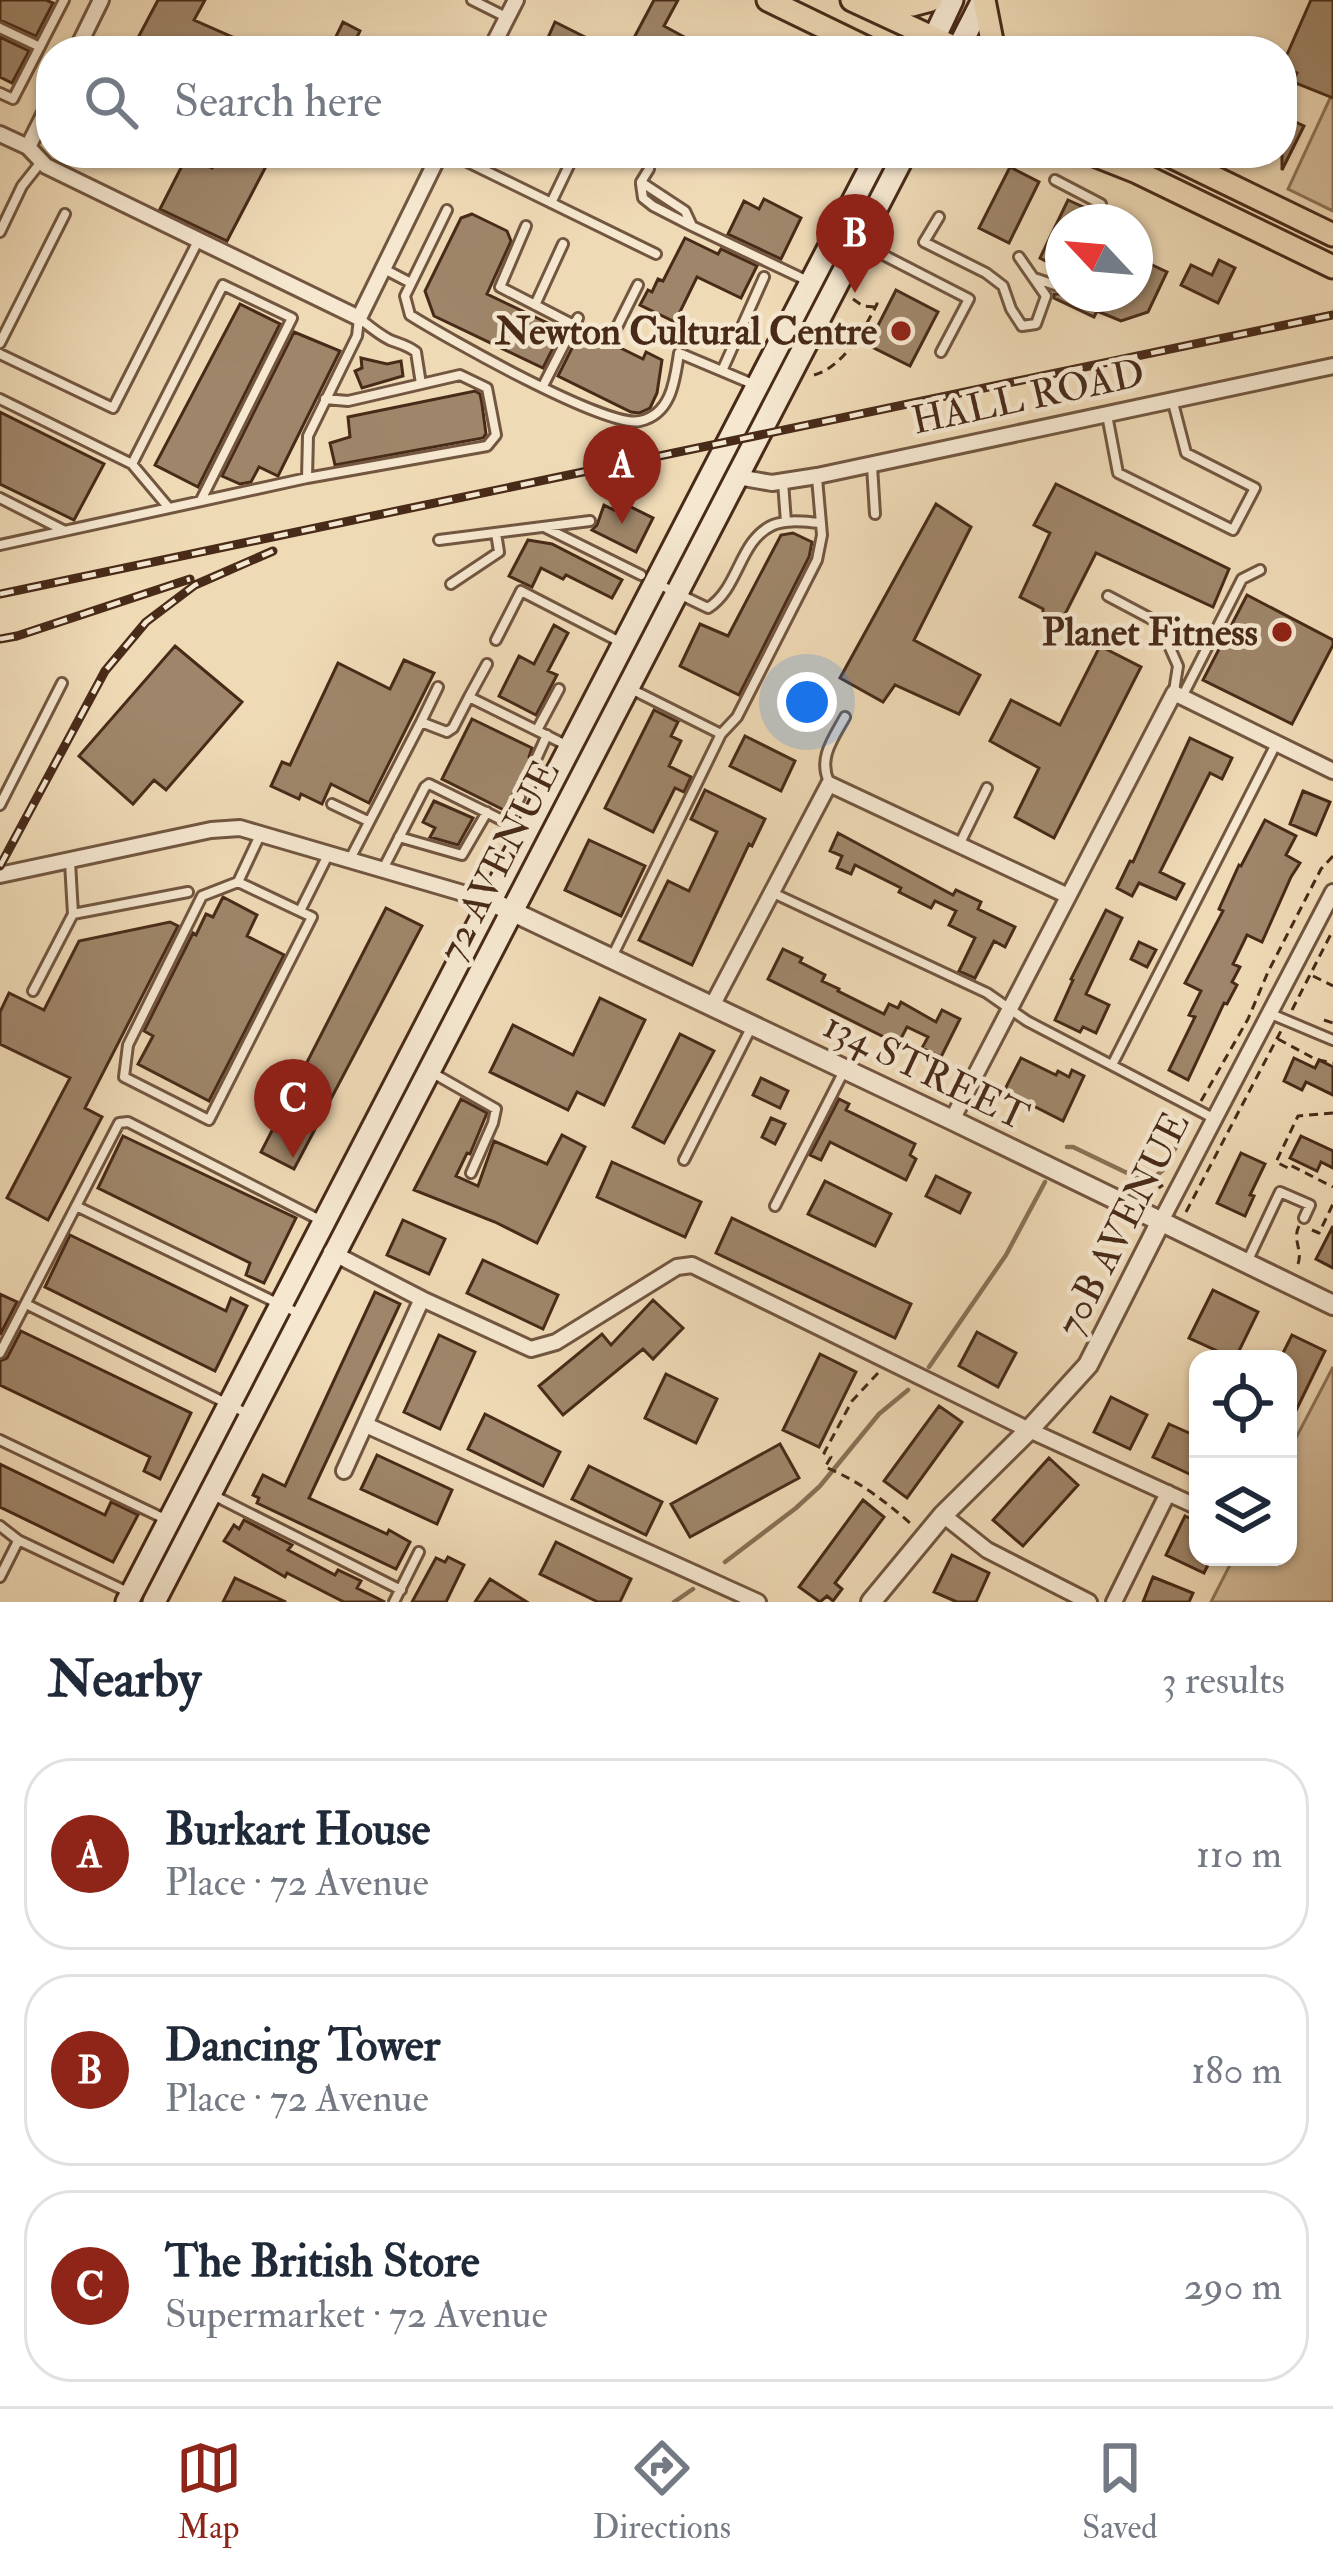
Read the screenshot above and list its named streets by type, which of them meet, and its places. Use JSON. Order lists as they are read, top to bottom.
{
  "streets": {
    "main road": ["72 AVENUE"],
    "street": ["HALL ROAD", "134 STREET", "70B AVENUE"]
  },
  "crossings": [
    ["HALL ROAD", "72 AVENUE"],
    ["72 AVENUE", "134 STREET"],
    ["134 STREET", "70B AVENUE"]
  ],
  "places": ["Newton Cultural Centre", "Planet Fitness"],
  "north": "top left",
  "page": {
    "search": "Search here",
    "pins": ["B", "A", "C"],
    "heading": ["Nearby", "3 results"],
    "list": [
      {
        "mark": "A",
        "name": "Burkart House",
        "note": "Place · 72 Avenue",
        "value": "110 m"
      },
      {
        "mark": "B",
        "name": "Dancing Tower",
        "note": "Place · 72 Avenue",
        "value": "180 m"
      },
      {
        "mark": "C",
        "name": "The British Store",
        "note": "Supermarket · 72 Avenue",
        "value": "290 m"
      }
    ],
    "nav": ["Map", "Directions", "Saved"]
  }
}
